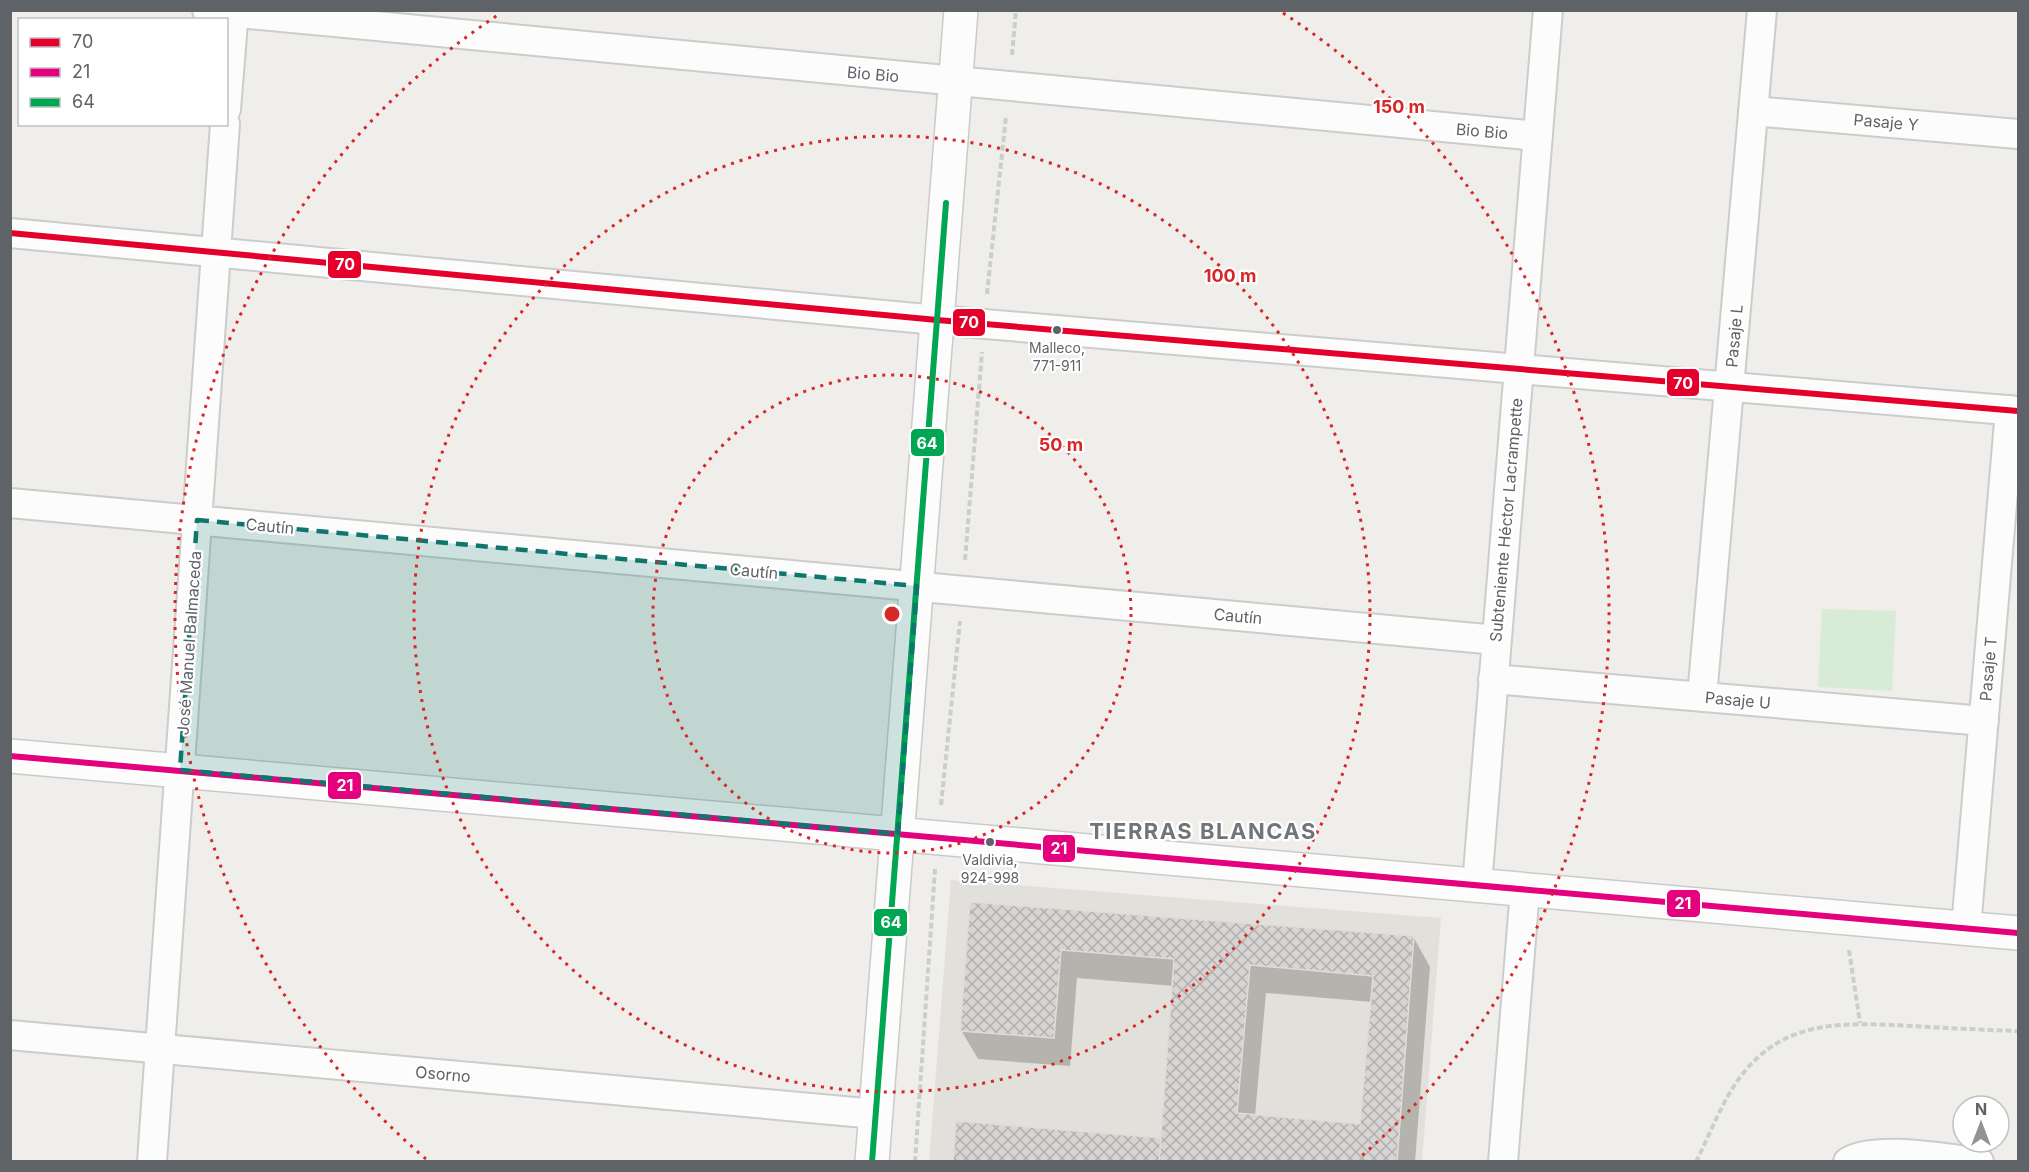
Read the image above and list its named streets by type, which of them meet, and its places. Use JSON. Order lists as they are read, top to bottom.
{
  "streets": {
    "street": [
      "Bio Bio",
      "Pasaje Y",
      "Pasaje L",
      "Subteniente Héctor Lacrampette",
      "Cautín",
      "José Manuel Balmaceda",
      "Pasaje T",
      "Pasaje U",
      "Osorno"
    ]
  },
  "crossings": [
    ["Bio Bio", "Subteniente Héctor Lacrampette"],
    ["Pasaje Y", "Pasaje L"],
    ["Pasaje L", "Pasaje U"],
    ["Subteniente Héctor Lacrampette", "Cautín"],
    ["Subteniente Héctor Lacrampette", "Pasaje U"],
    ["Cautín", "José Manuel Balmaceda"],
    ["José Manuel Balmaceda", "Osorno"],
    ["Pasaje T", "Pasaje U"]
  ],
  "districts": ["TIERRAS BLANCAS"],
  "places": ["Malleco, 771-911", "Valdivia, 924-998"],
  "lines": ["transit line 64", "transit line 70", "transit line 21"],
  "legend": ["70", "21", "64"],
  "north": "top",
  "rings": ["150 m", "100 m", "50 m"]
}
